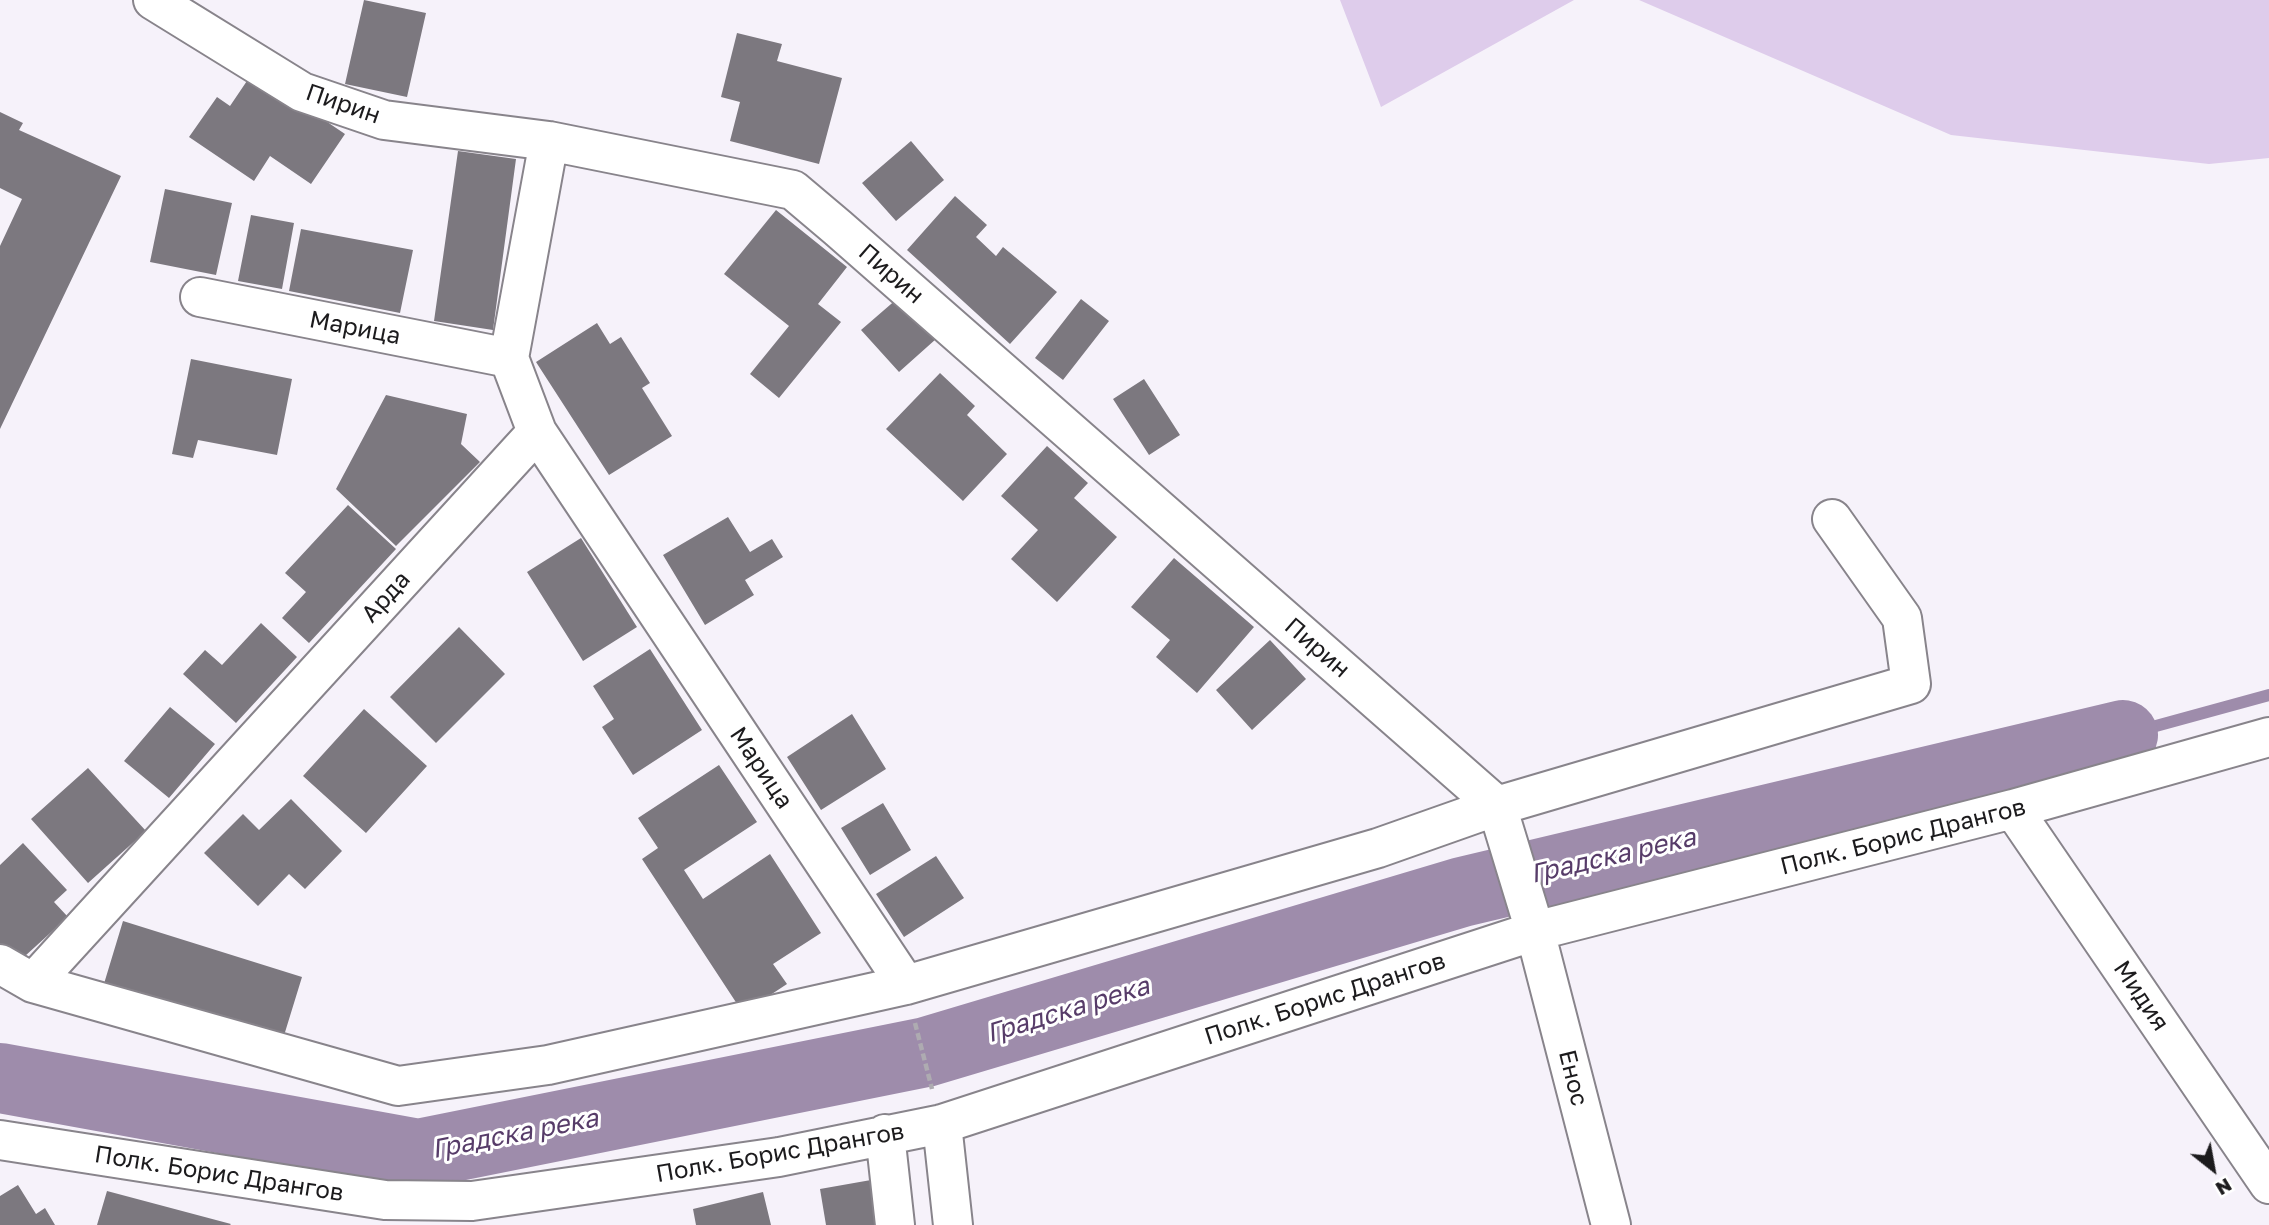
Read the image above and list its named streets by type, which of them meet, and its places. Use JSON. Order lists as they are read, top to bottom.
{
  "streets": {
    "street": [
      "Пирин",
      "Марица",
      "Арда",
      "Полк. Борис Дрангов",
      "Мидия",
      "Енос"
    ]
  },
  "crossings": [
    ["Марица", "Арда"],
    ["Полк. Борис Дрангов", "Мидия"],
    ["Полк. Борис Дрангов", "Енос"]
  ],
  "water": ["Градска река"],
  "north": "bottom right"
}
